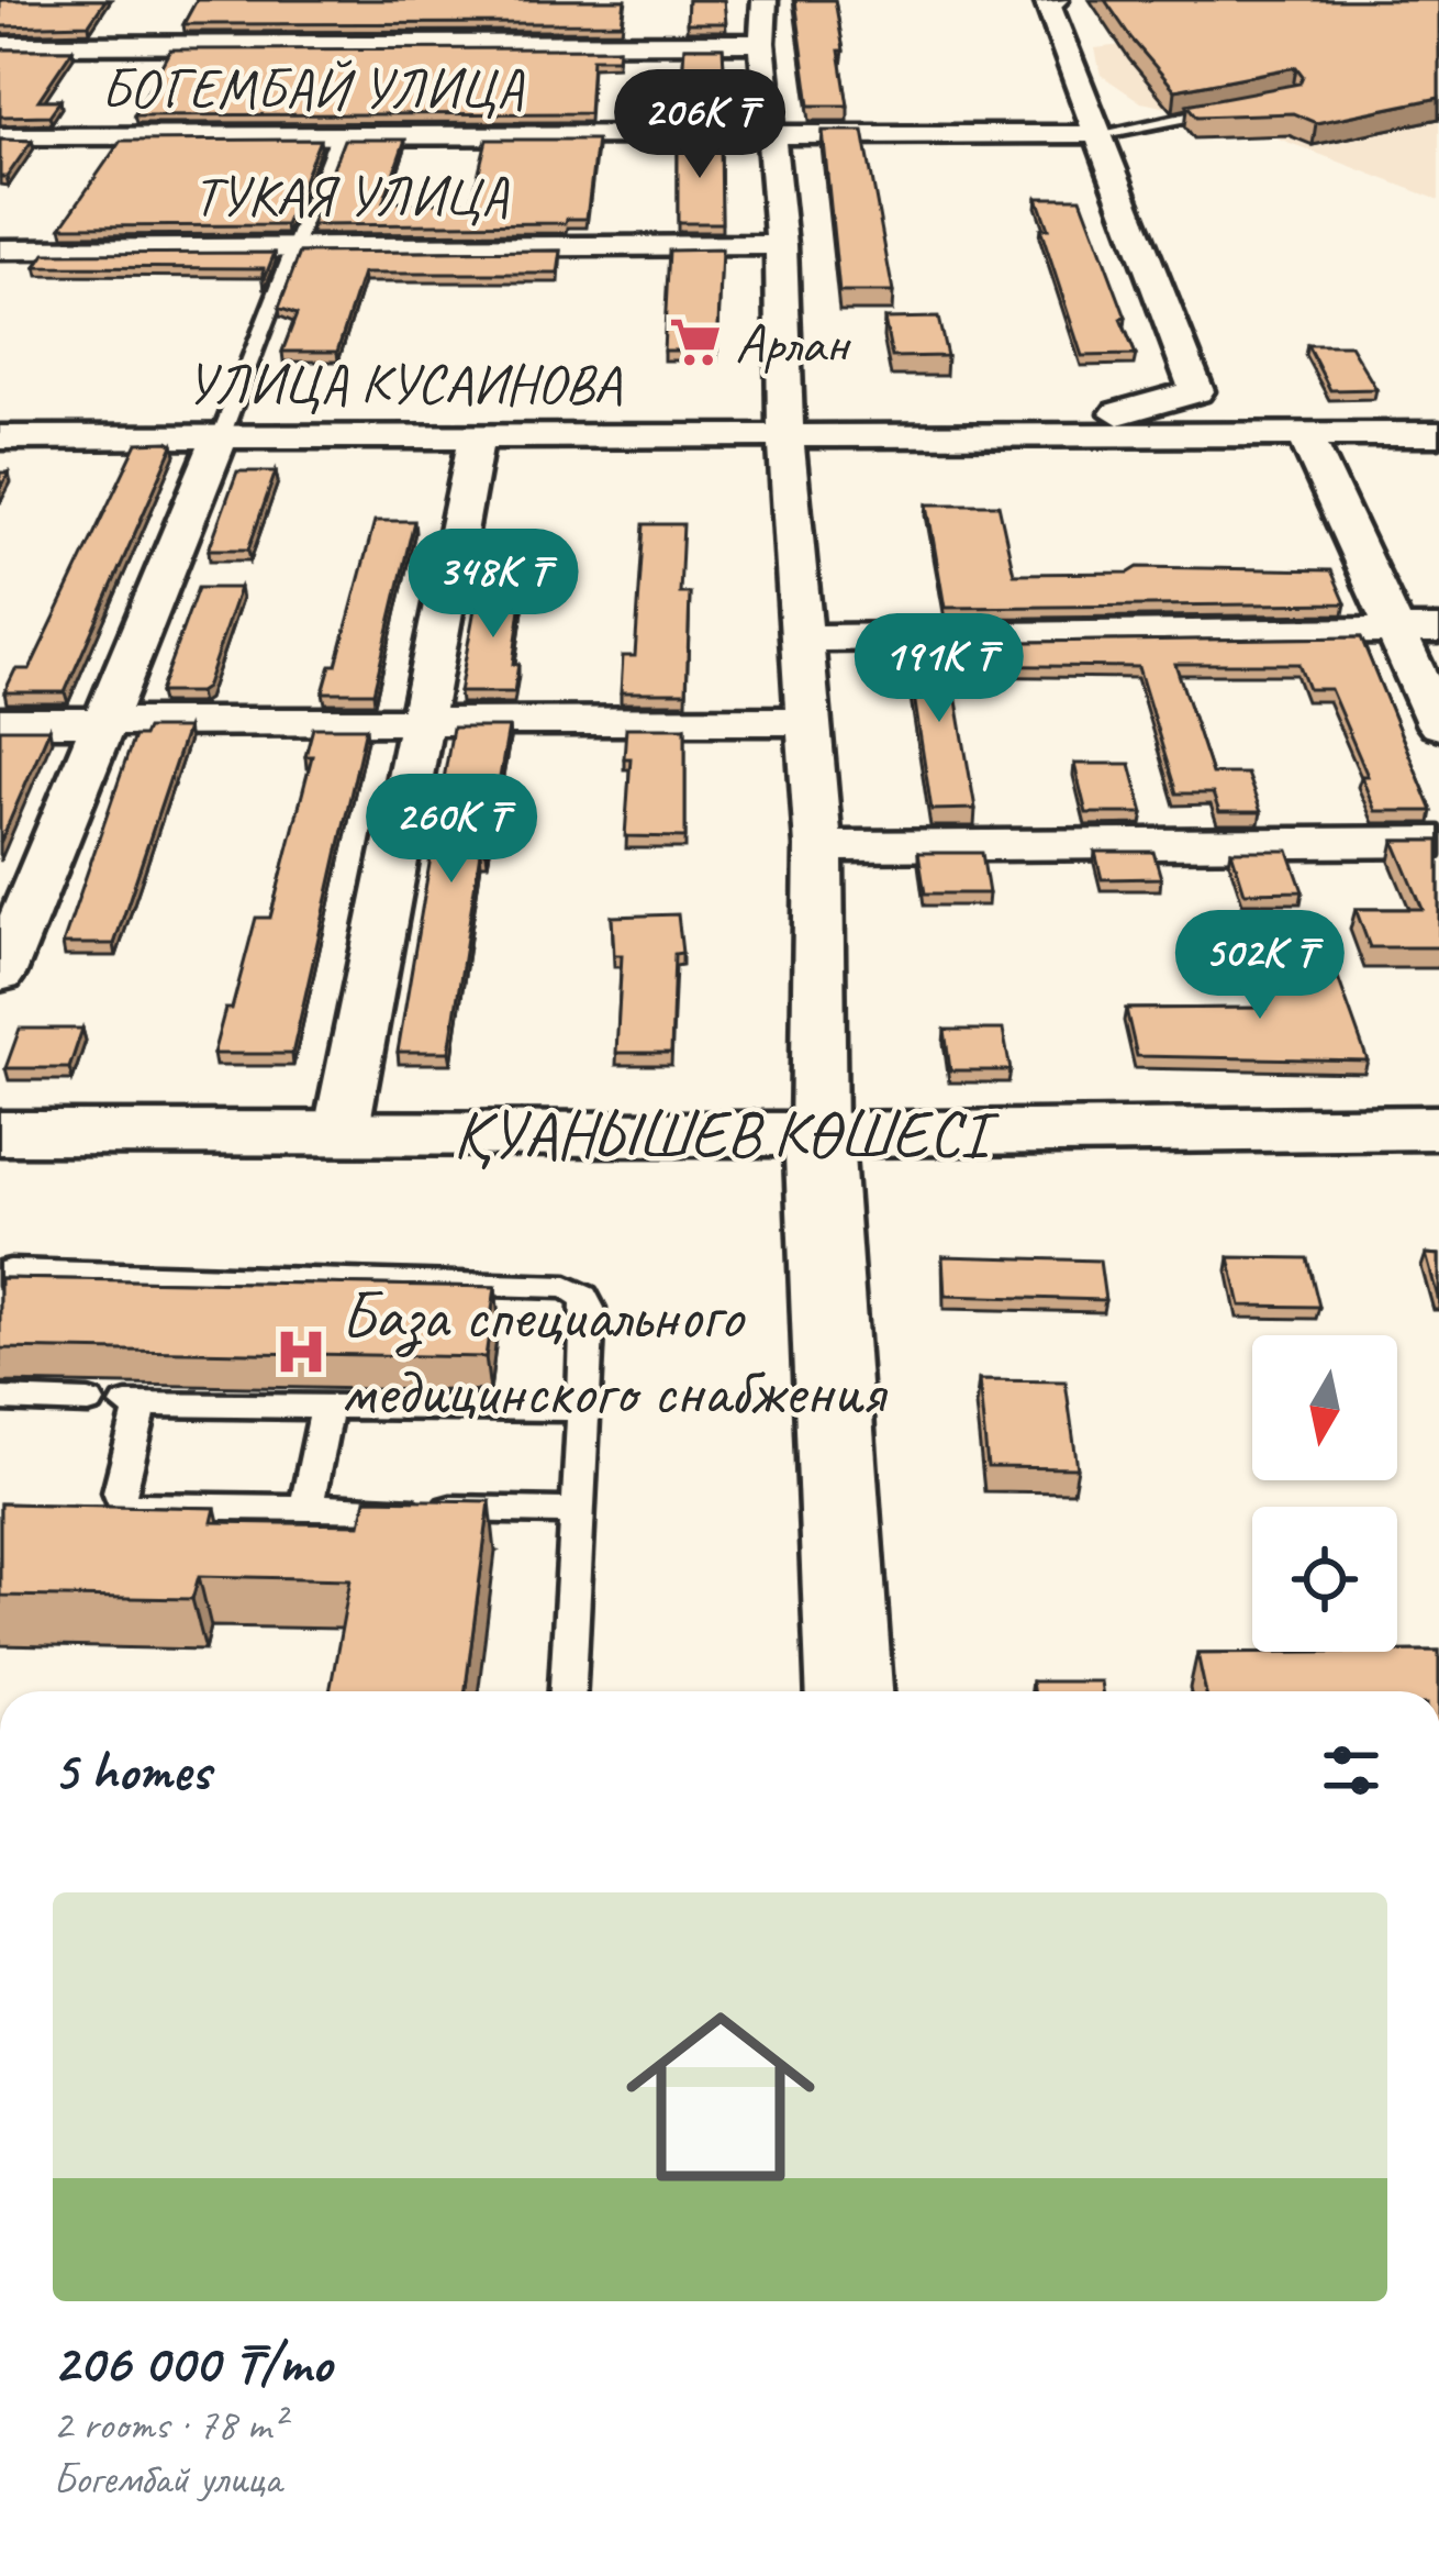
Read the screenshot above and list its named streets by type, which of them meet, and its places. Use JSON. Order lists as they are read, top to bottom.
{
  "streets": {
    "street": [
      "БОГЕМБАЙ УЛИЦА",
      "ТУКАЯ УЛИЦА",
      "УЛИЦА КУСАИНОВА",
      "ҚУАНЫШЕВ КӨШЕСІ"
    ]
  },
  "places": {
    "supermarket": ["Арлан"],
    "hospital": ["База специального медицинского снабжения"]
  },
  "north": "bottom",
  "page": {
    "price": [
      "206K ₸",
      "348K ₸",
      "191K ₸",
      "260K ₸",
      "502K ₸"
    ],
    "heading": "5 homes",
    "list": [
      {
        "name": "206 000 ₸/mo",
        "note": "2 rooms · 78 m² · Богембай улица"
      }
    ]
  }
}
